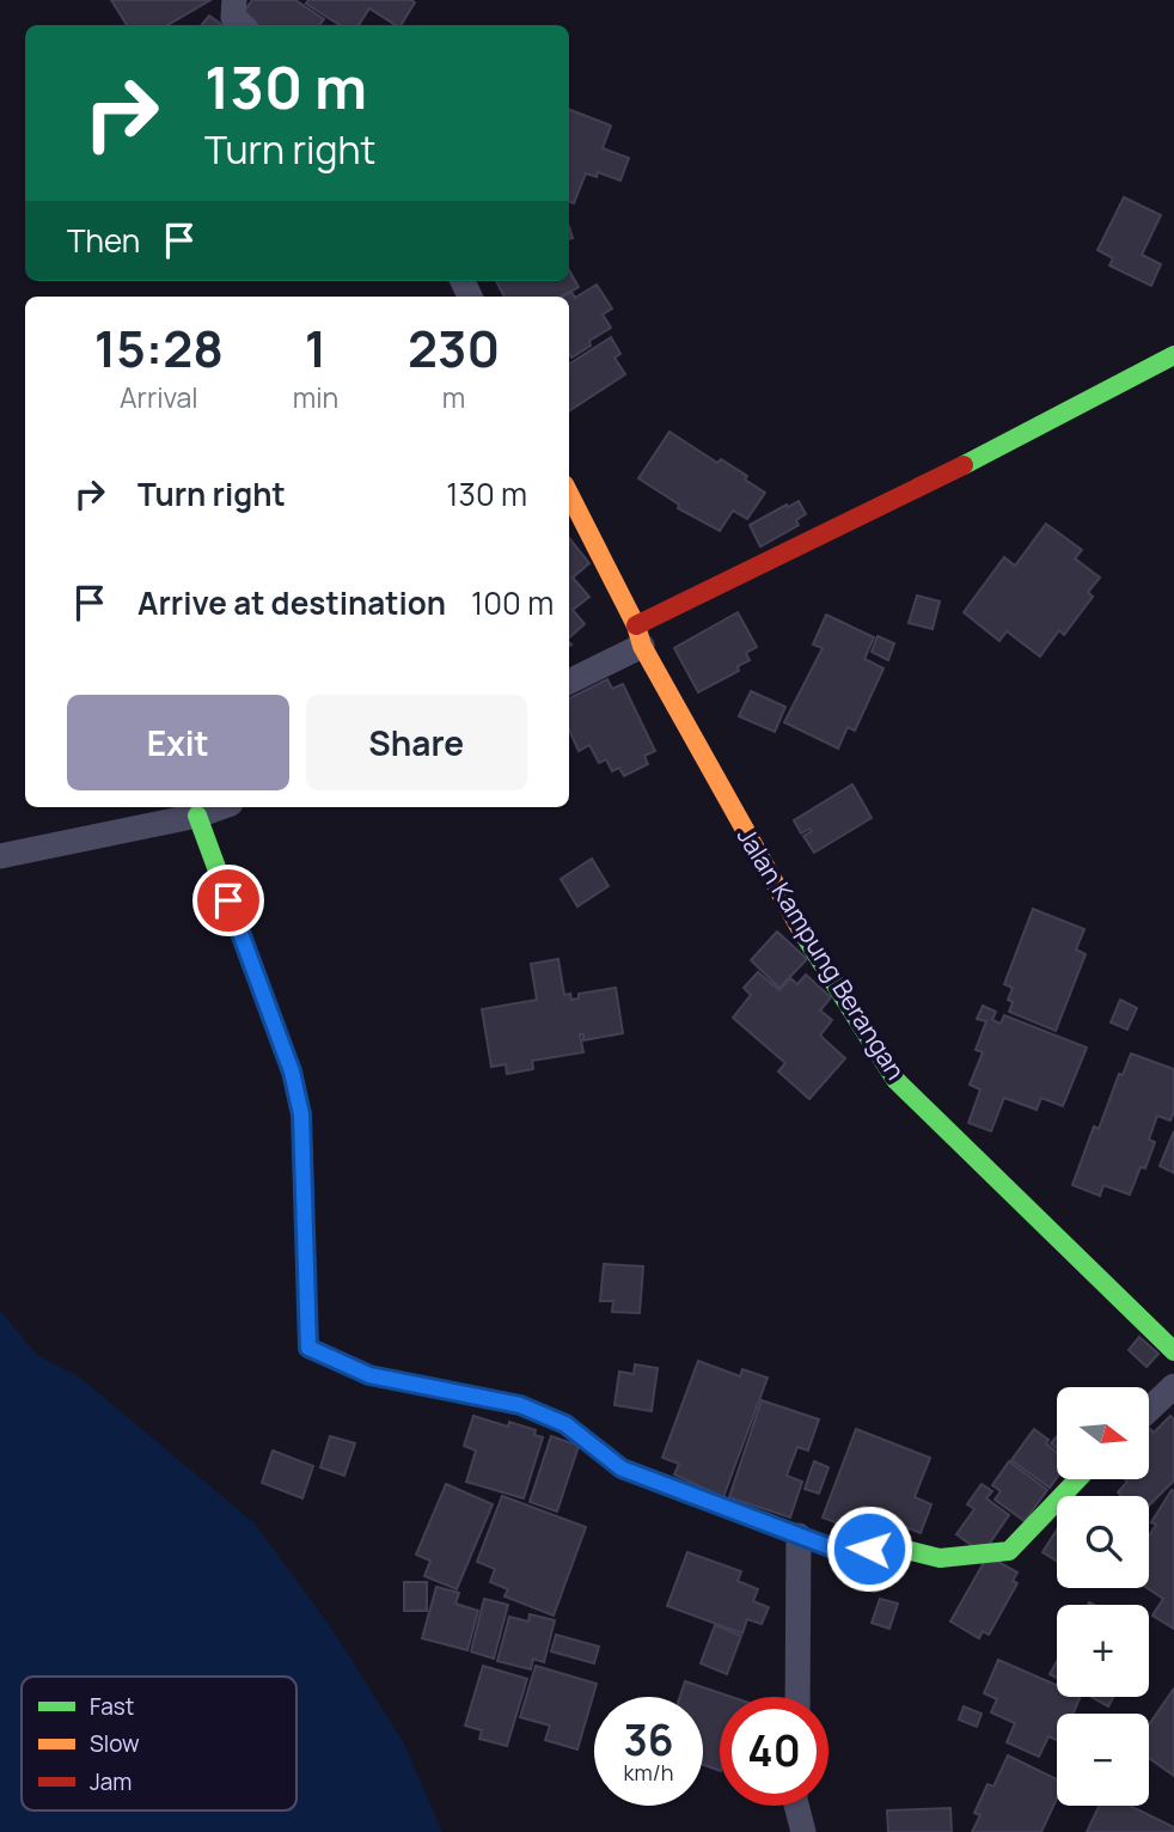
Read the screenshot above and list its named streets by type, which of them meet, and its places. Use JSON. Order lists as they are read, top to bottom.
{
  "streets": {
    "street": ["Jalan Kampung Berangan"]
  },
  "legend": ["Fast", "Slow", "Jam"],
  "north": "right",
  "page": {
    "turn": ["130 m", "Turn right"],
    "then": "Then",
    "eta": [
      "15:28",
      "Arrival",
      "1",
      "min",
      "230",
      "m"
    ],
    "list": [
      {
        "name": "Turn right",
        "value": "130 m"
      },
      {
        "name": "Arrive at destination",
        "value": "100 m"
      }
    ],
    "buttons": ["Exit", "Share"],
    "map_buttons": ["+", "−"],
    "speed": "36 km/h",
    "limit": "40"
  }
}
